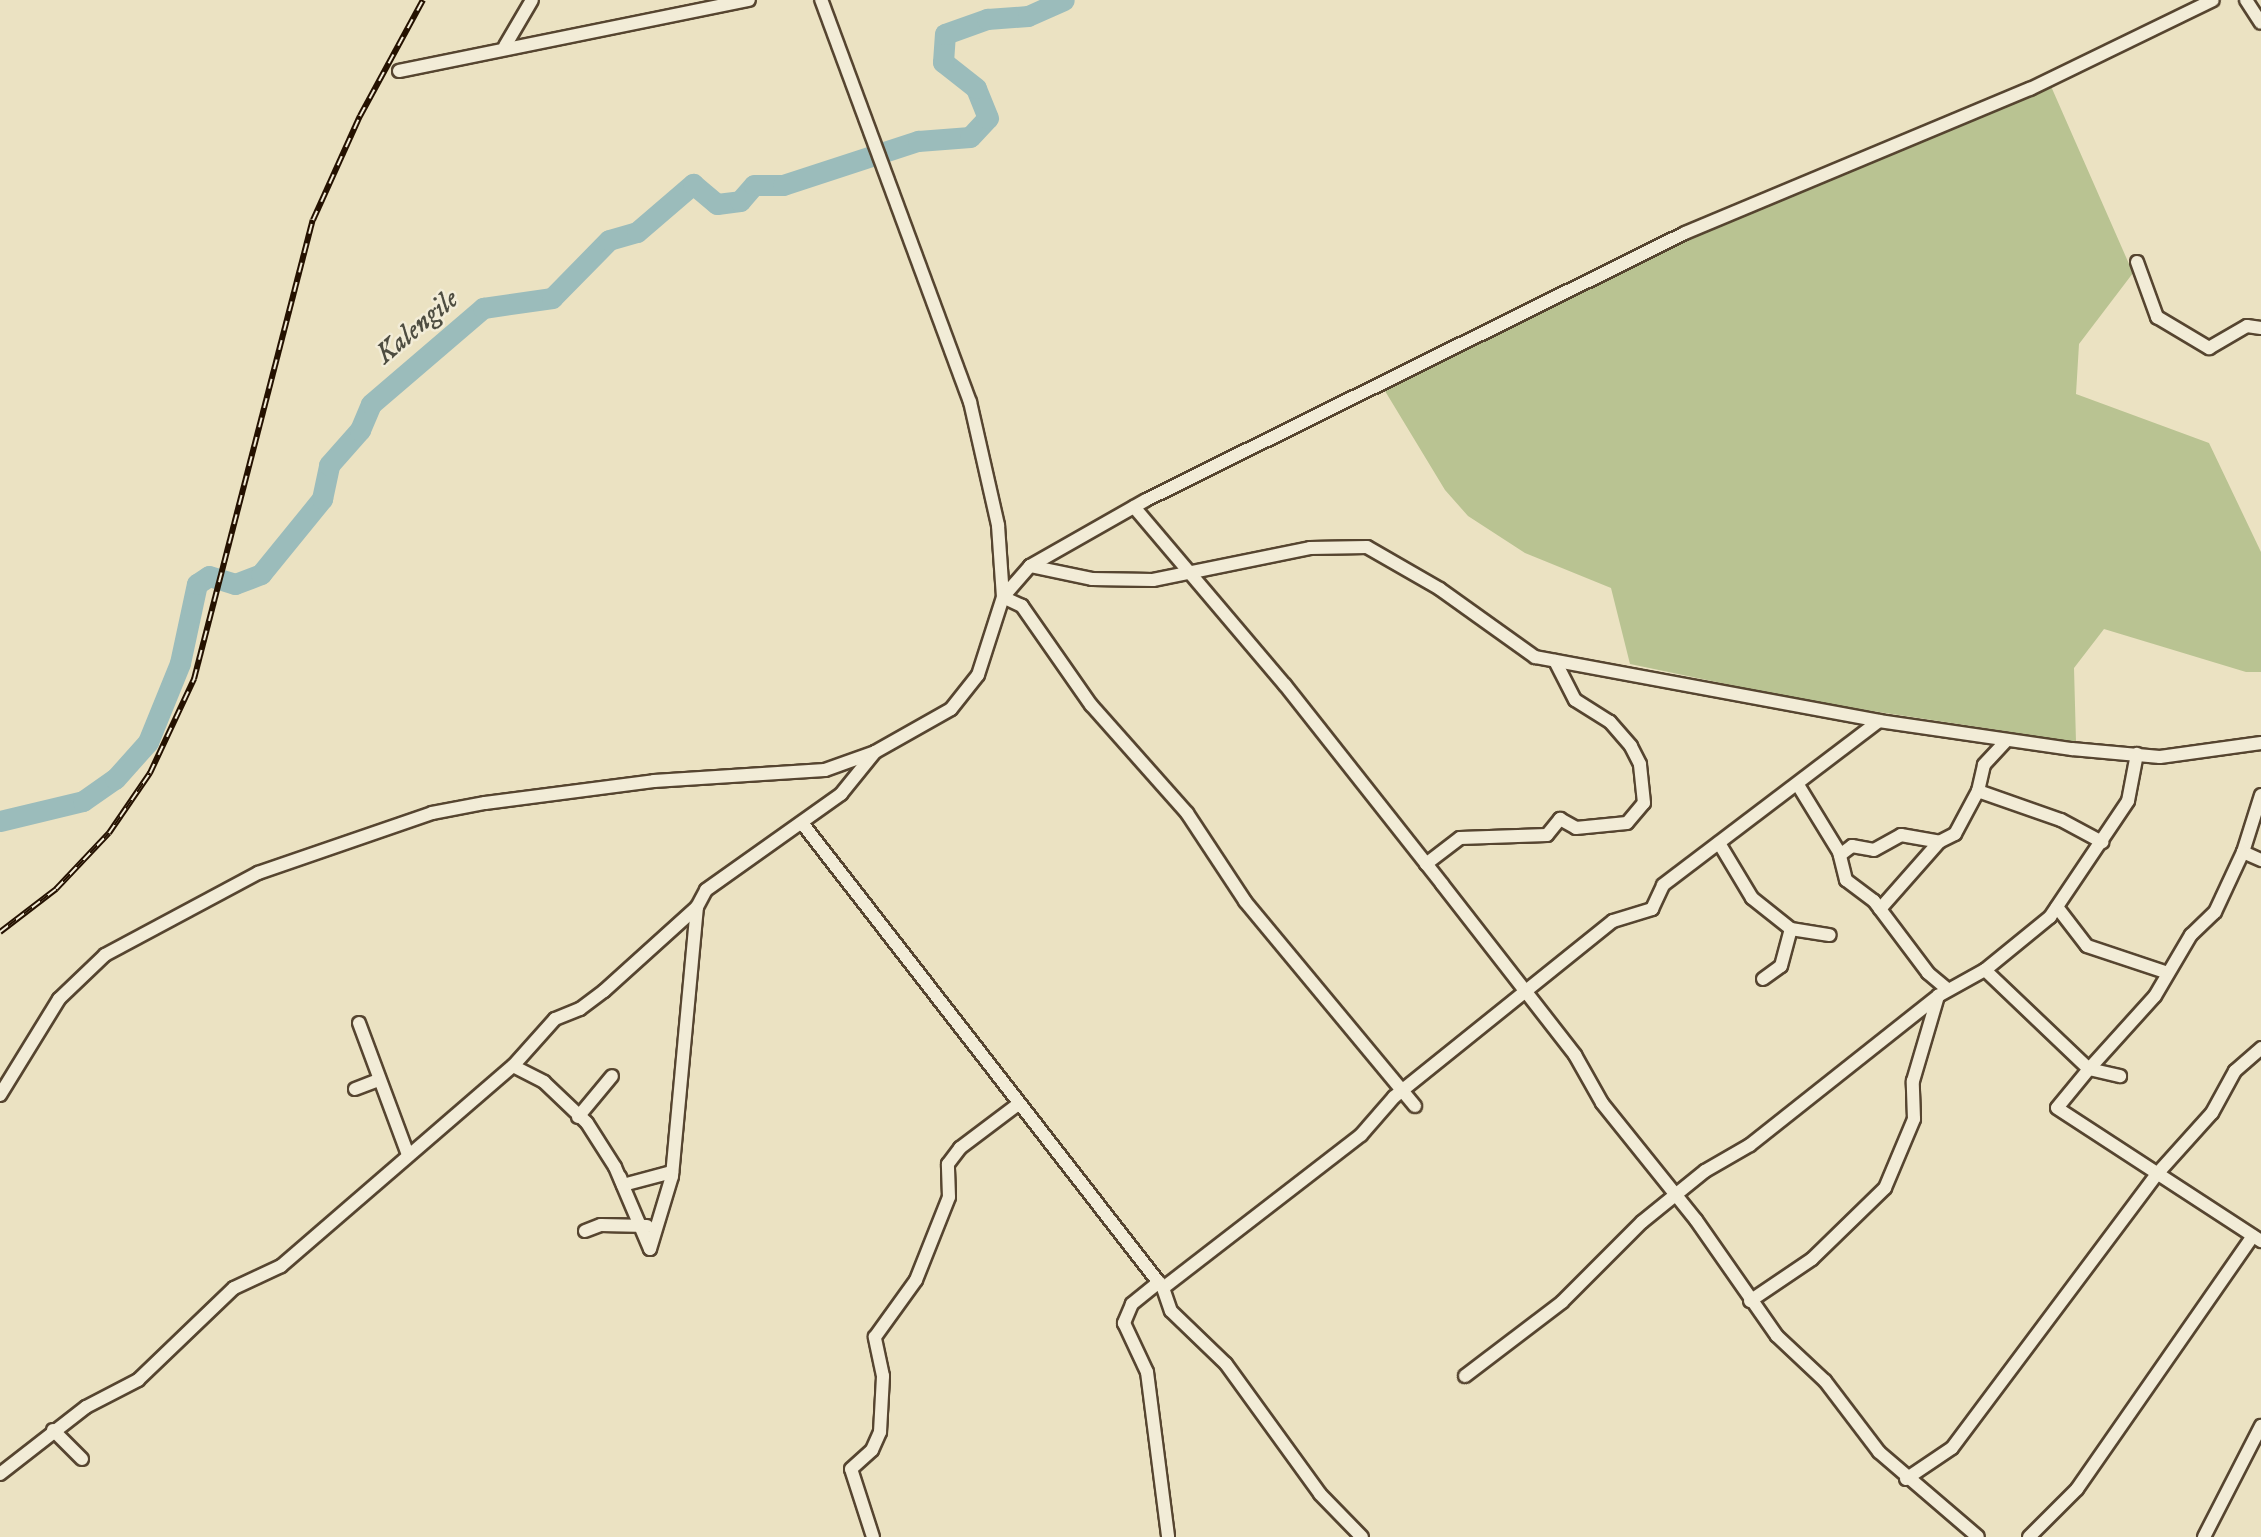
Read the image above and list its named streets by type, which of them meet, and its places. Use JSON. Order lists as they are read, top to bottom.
{
  "water": ["Kalengile"]
}
